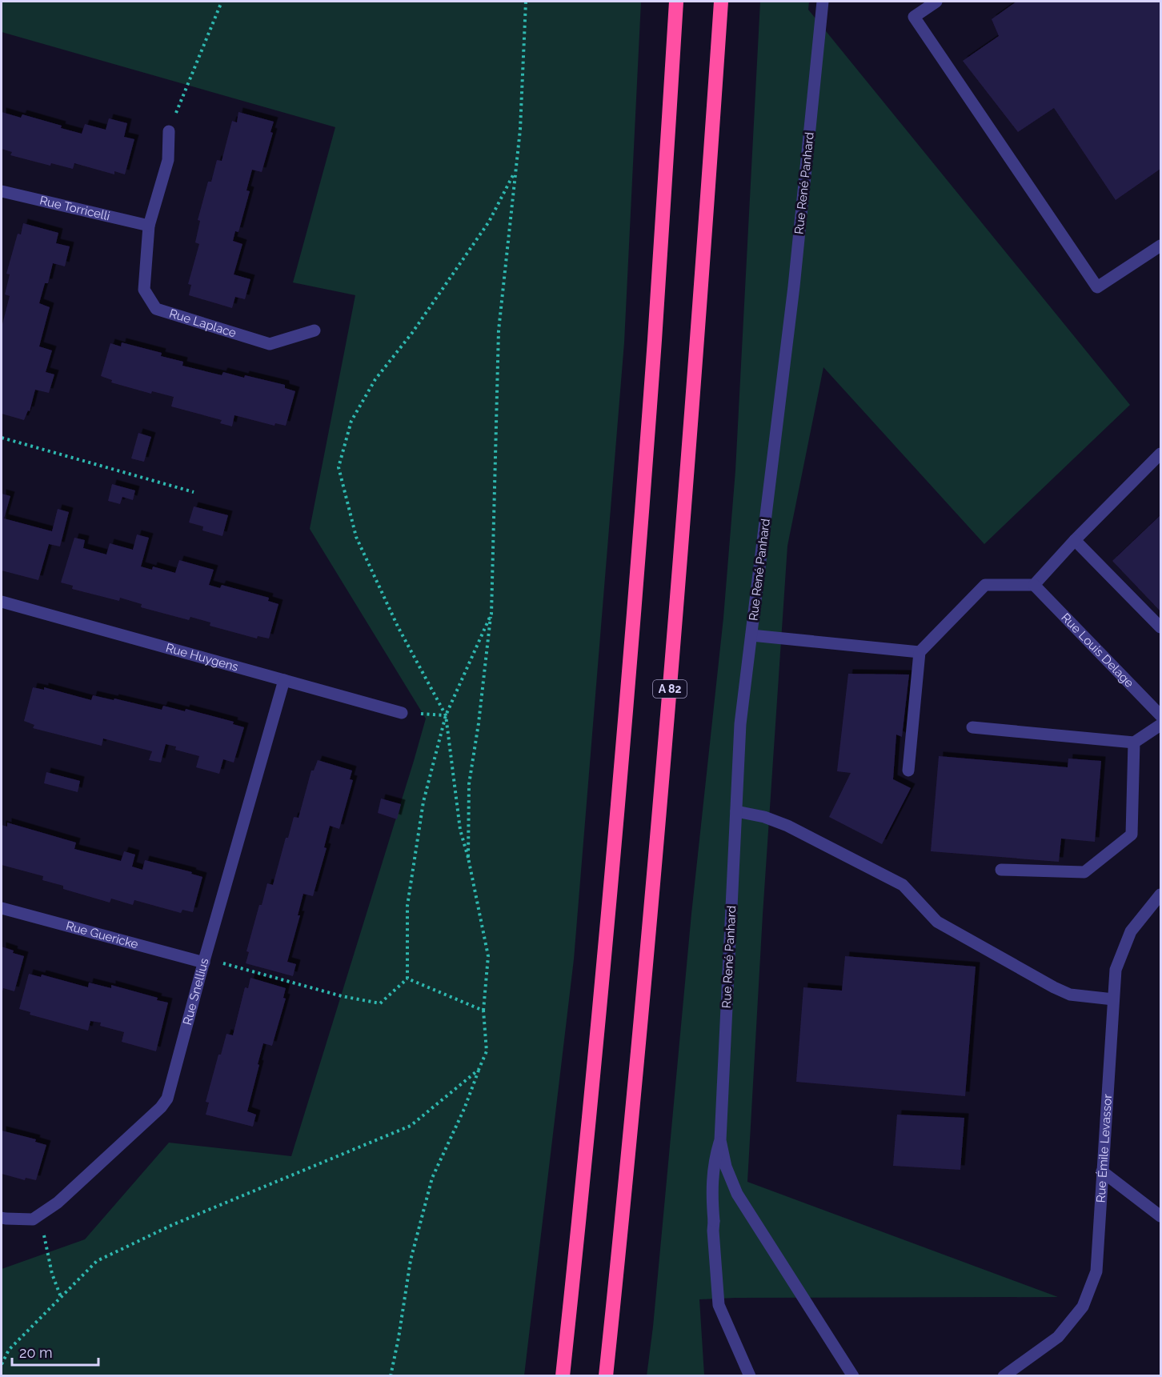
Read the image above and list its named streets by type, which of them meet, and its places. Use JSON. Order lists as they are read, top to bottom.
{
  "streets": {
    "highway": ["A 82"],
    "street": [
      "Rue René Panhard",
      "Rue Torricelli",
      "Rue Laplace",
      "Rue Louis Delage",
      "Rue Huygens",
      "Rue Guericke",
      "Rue Snellius",
      "Rue Émile Levassor"
    ]
  },
  "crossings": [
    ["Rue Torricelli", "Rue Laplace"],
    ["Rue Huygens", "Rue Snellius"],
    ["Rue Guericke", "Rue Snellius"]
  ],
  "scale_bar": "20 m"
}
